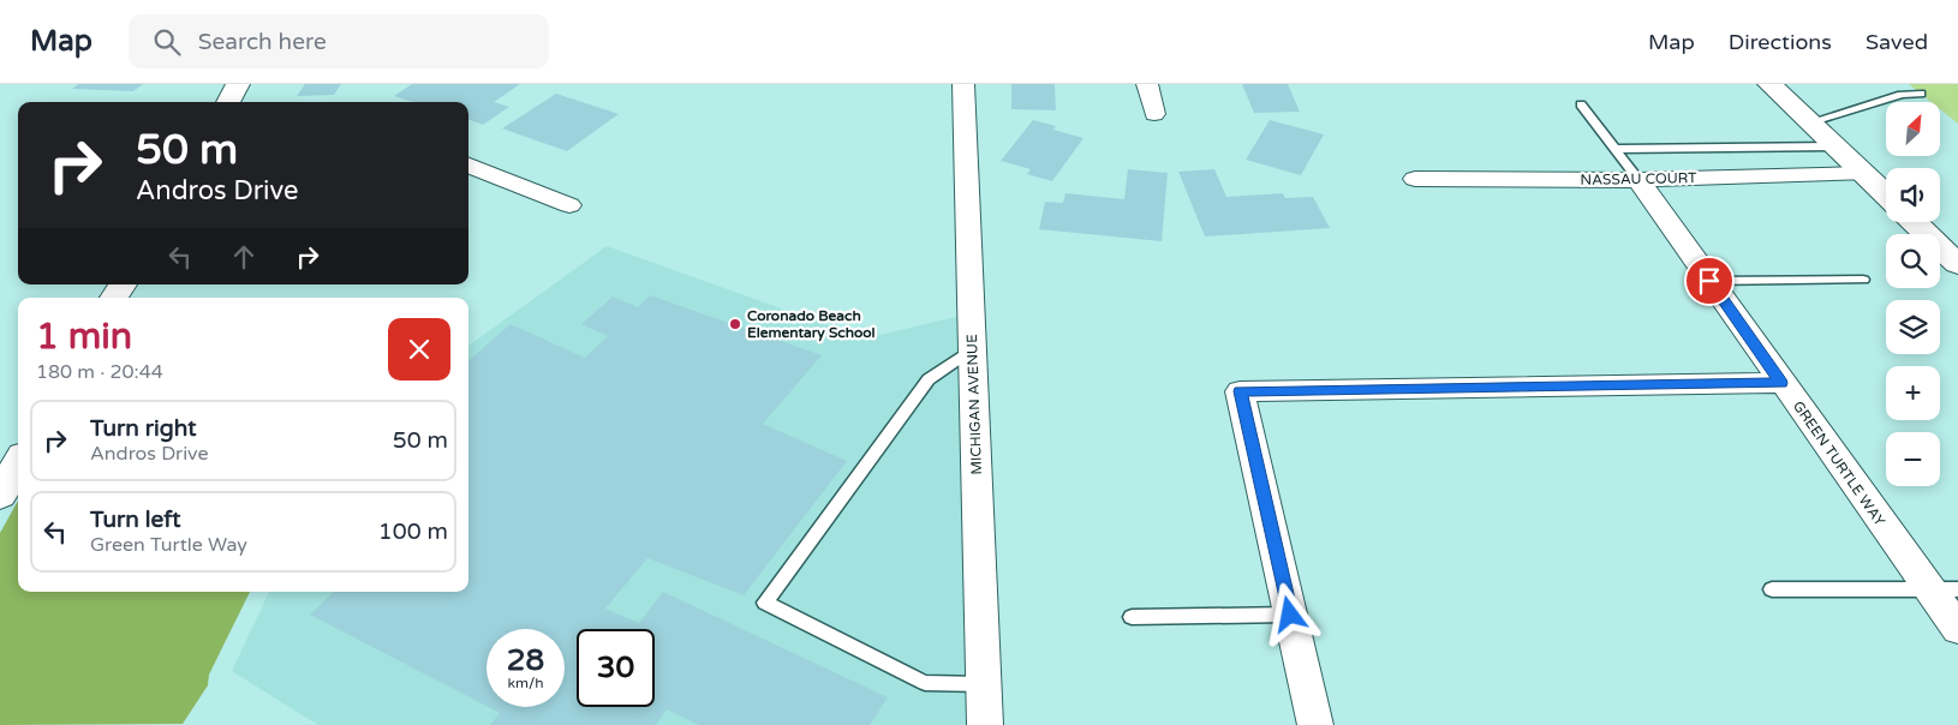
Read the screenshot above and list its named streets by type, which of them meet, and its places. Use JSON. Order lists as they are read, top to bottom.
{
  "streets": {
    "street": ["NASSAU COURT", "MICHIGAN AVENUE", "GREEN TURTLE WAY"]
  },
  "crossings": [
    ["NASSAU COURT", "GREEN TURTLE WAY"]
  ],
  "places": ["Coronado Beach Elementary School"],
  "north": "top right",
  "page": {
    "header": "Map",
    "search": "Search here",
    "nav": ["Map", "Directions", "Saved"],
    "map_buttons": ["+", "−"],
    "turn": ["50 m", "Andros Drive"],
    "heading": ["1 min", "180 m · 20:44"],
    "list": [
      {
        "name": "Turn right",
        "note": "Andros Drive",
        "value": "50 m"
      },
      {
        "name": "Turn left",
        "note": "Green Turtle Way",
        "value": "100 m"
      }
    ],
    "speed": "28 km/h",
    "limit": "30"
  }
}
